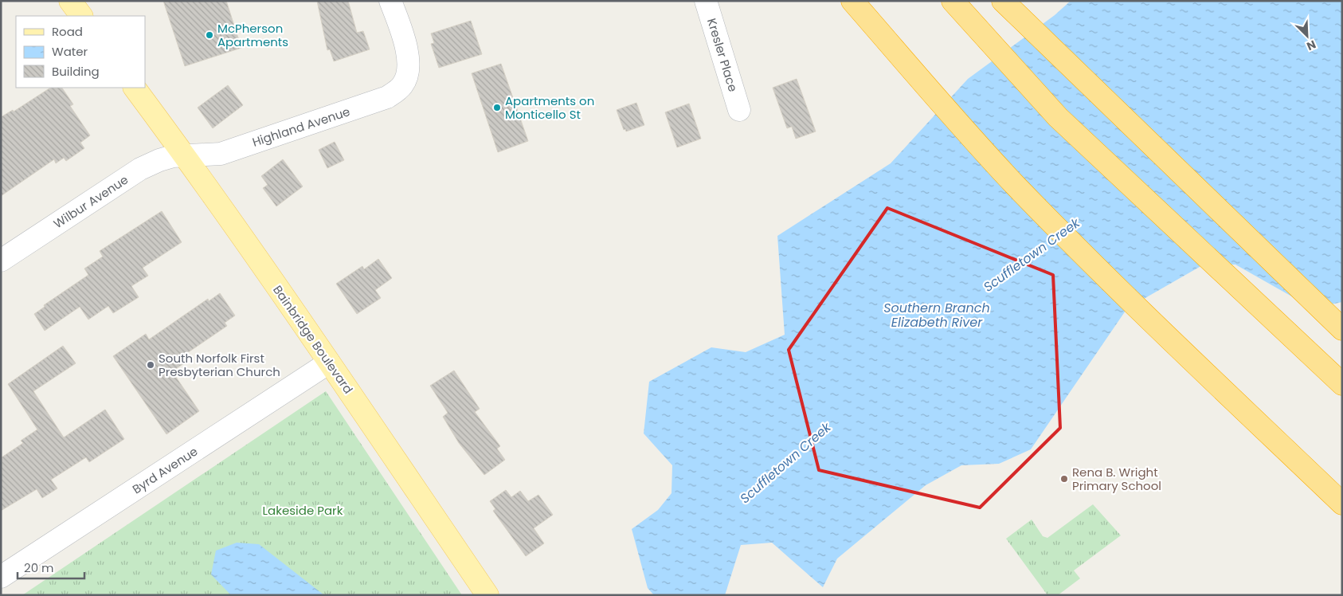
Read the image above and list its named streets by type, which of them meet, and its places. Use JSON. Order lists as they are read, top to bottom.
{
  "streets": {
    "main road": ["Bainbridge Boulevard"],
    "street": [
      "Kresler Place",
      "Highland Avenue",
      "Wilbur Avenue",
      "Byrd Avenue"
    ]
  },
  "crossings": [
    ["Highland Avenue", "Wilbur Avenue"],
    ["Highland Avenue", "Bainbridge Boulevard"],
    ["Wilbur Avenue", "Bainbridge Boulevard"],
    ["Bainbridge Boulevard", "Byrd Avenue"]
  ],
  "water": ["Scuffletown Creek", "Southern Branch Elizabeth River"],
  "parks": ["Lakeside Park"],
  "places": [
    "McPherson Apartments",
    "Apartments on Monticello St",
    "South Norfolk First Presbyterian Church",
    "Rena B. Wright Primary School"
  ],
  "legend": ["Road", "Water", "Building"],
  "scale_bar": "20 m",
  "north": "bottom right"
}
